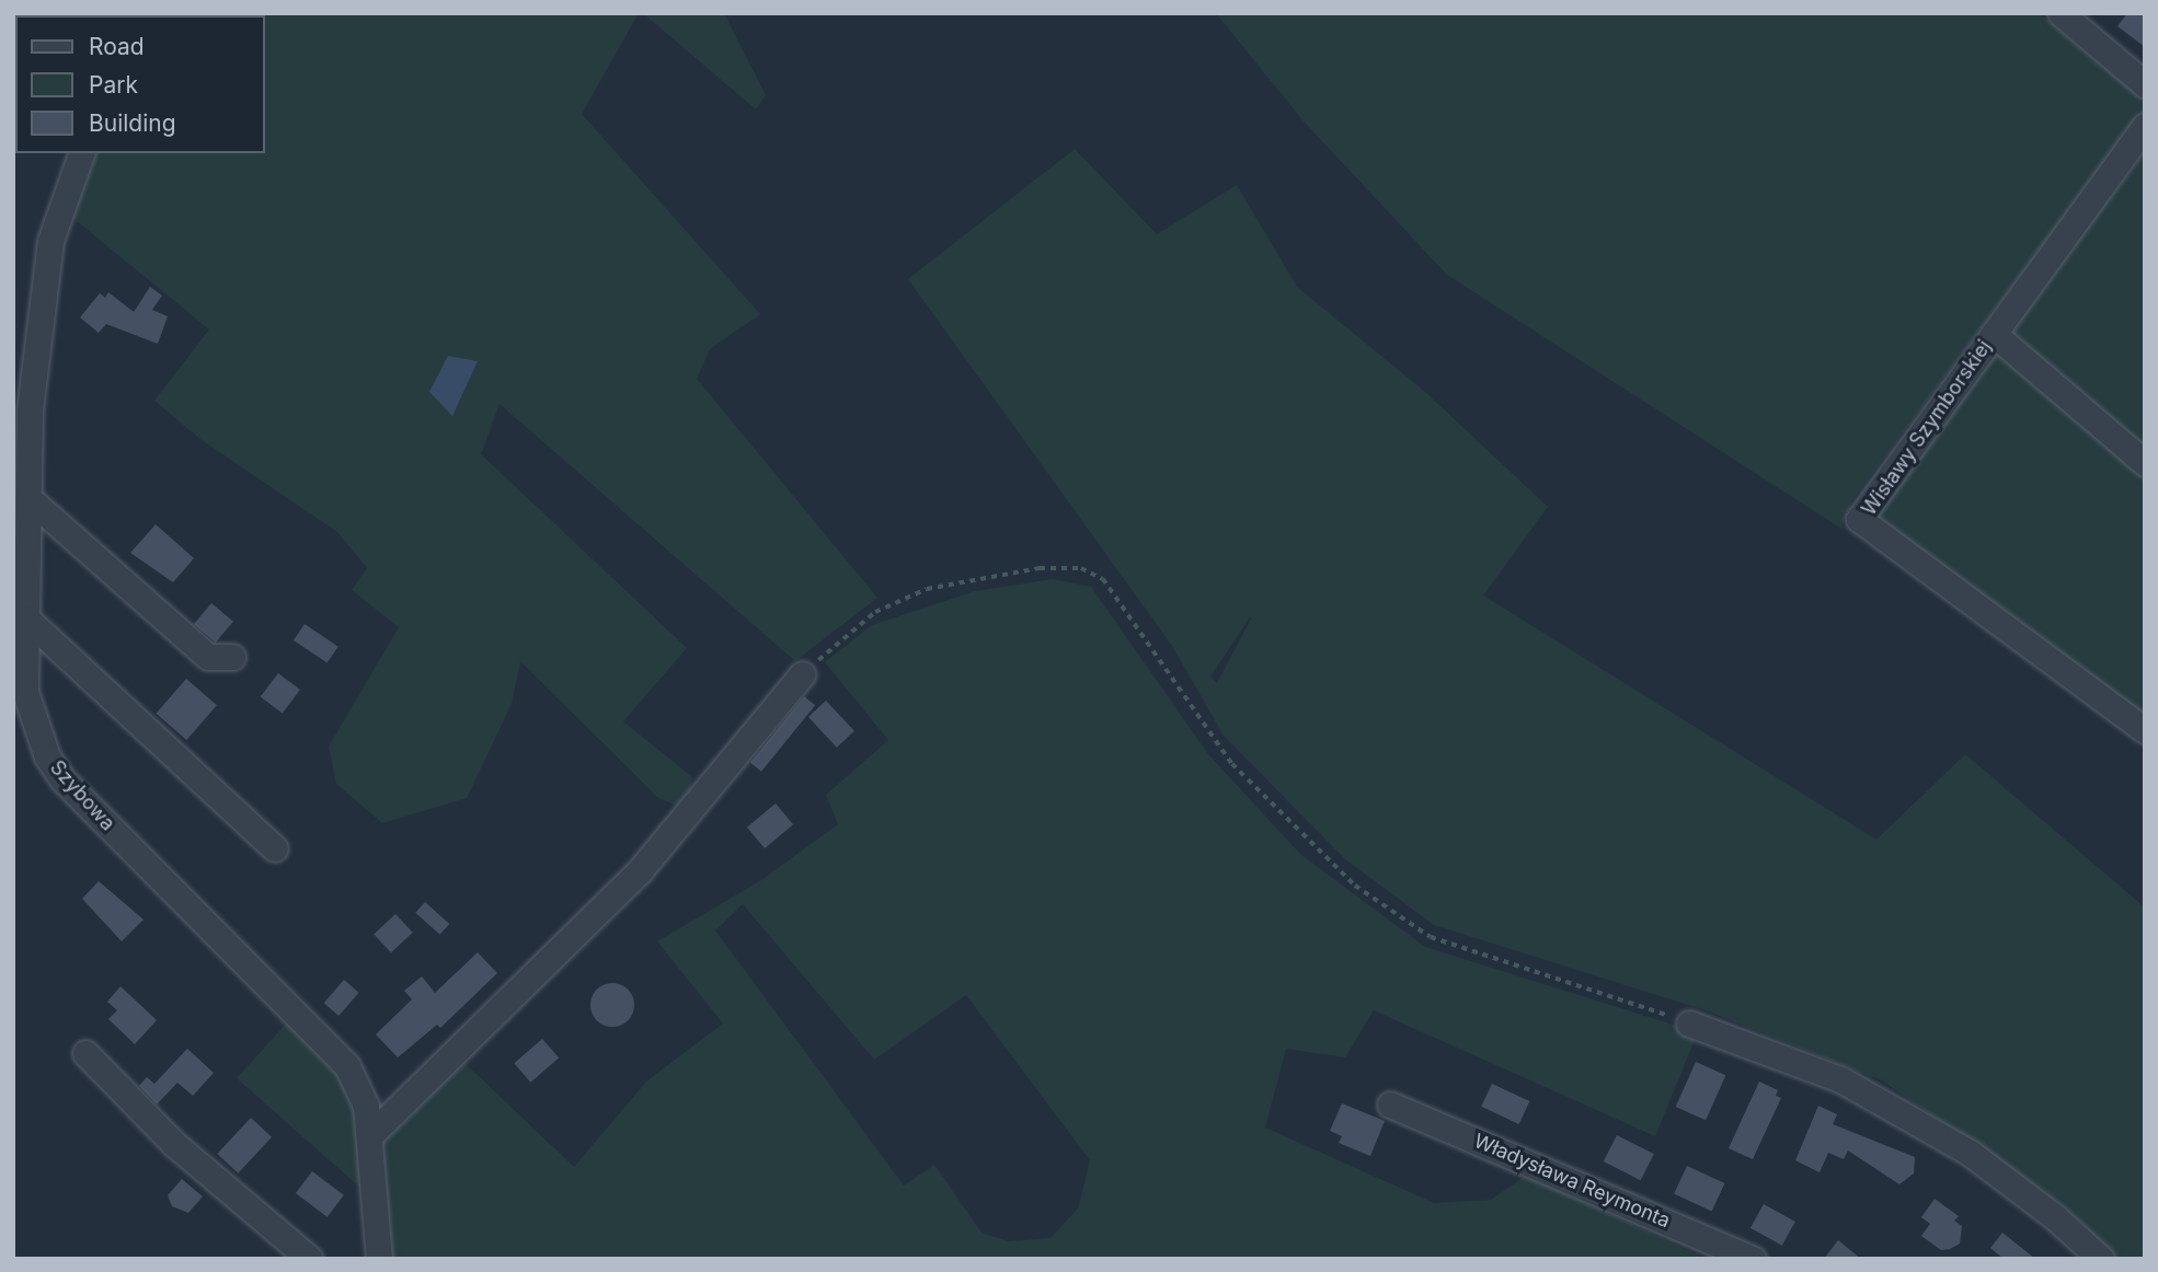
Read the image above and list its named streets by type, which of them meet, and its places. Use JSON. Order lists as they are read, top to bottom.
{
  "streets": {
    "street": ["Wisławy Szymborskiej", "Szybowa", "Władysława Reymonta"]
  },
  "legend": ["Road", "Park", "Building"]
}
